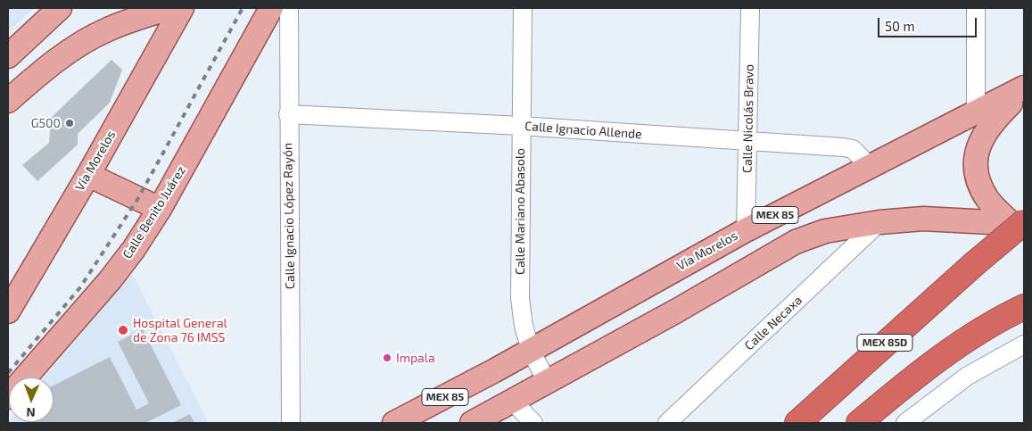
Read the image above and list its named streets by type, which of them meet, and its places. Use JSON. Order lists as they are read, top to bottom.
{
  "streets": {
    "highway": ["MEX 85D"],
    "main road": ["Vía Morelos", "Calle Benito Juárez", "MEX 85"],
    "street": [
      "Calle Nicolás Bravo",
      "Calle Ignacio Allende",
      "Calle Mariano Abasolo",
      "Calle Ignacio López Rayón",
      "Calle Necaxa"
    ]
  },
  "crossings": [
    ["Calle Nicolás Bravo", "Calle Ignacio Allende"],
    ["Calle Nicolás Bravo", "Vía Morelos"],
    ["Calle Ignacio Allende", "Vía Morelos"],
    ["Calle Ignacio Allende", "Calle Mariano Abasolo"],
    ["Calle Ignacio Allende", "Calle Ignacio López Rayón"],
    ["Vía Morelos", "Calle Mariano Abasolo"],
    ["Calle Mariano Abasolo", "MEX 85"],
    ["MEX 85", "Calle Necaxa"],
    ["MEX 85", "MEX 85D"]
  ],
  "places": ["G500", "Hospital General de Zona 76 IMSS", "Impala"],
  "scale_bar": "50 m",
  "north": "bottom"
}
